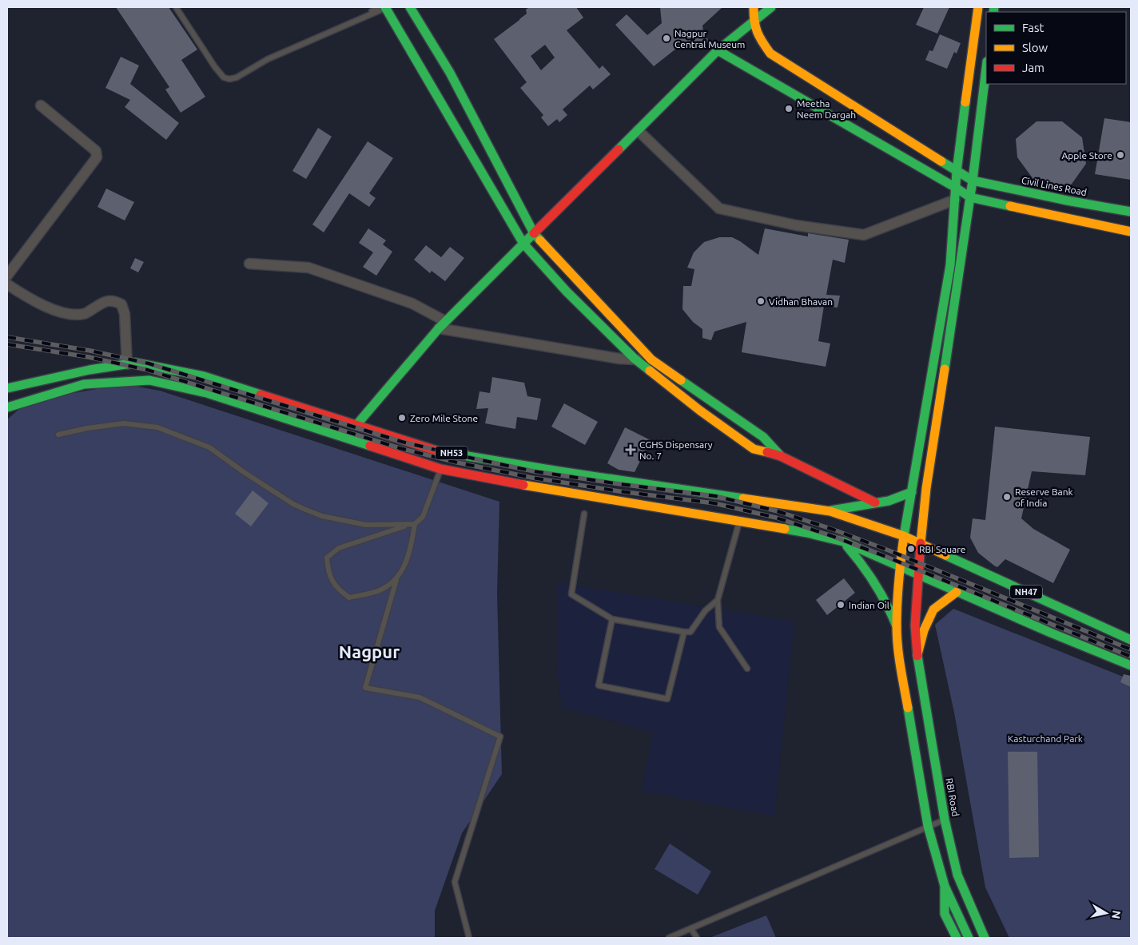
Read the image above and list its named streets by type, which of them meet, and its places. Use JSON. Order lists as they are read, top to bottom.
{
  "streets": {
    "main road": [
      "Civil Lines Road",
      "NH53",
      "NH47",
      "RBI Road"
    ]
  },
  "crossings": [
    ["Civil Lines Road", "RBI Road"],
    ["NH53", "NH47"],
    ["NH47", "RBI Road"]
  ],
  "districts": ["Nagpur"],
  "parks": ["Kasturchand Park"],
  "places": {
    "other": [
      "Nagpur Central Museum",
      "Meetha Neem Dargah",
      "Apple Store",
      "Vidhan Bhavan",
      "Zero Mile Stone",
      "Reserve Bank of India",
      "RBI Square",
      "Indian Oil"
    ],
    "health": ["CGHS Dispensary No. 7"]
  },
  "legend": ["Fast", "Slow", "Jam"],
  "north": "right"
}
